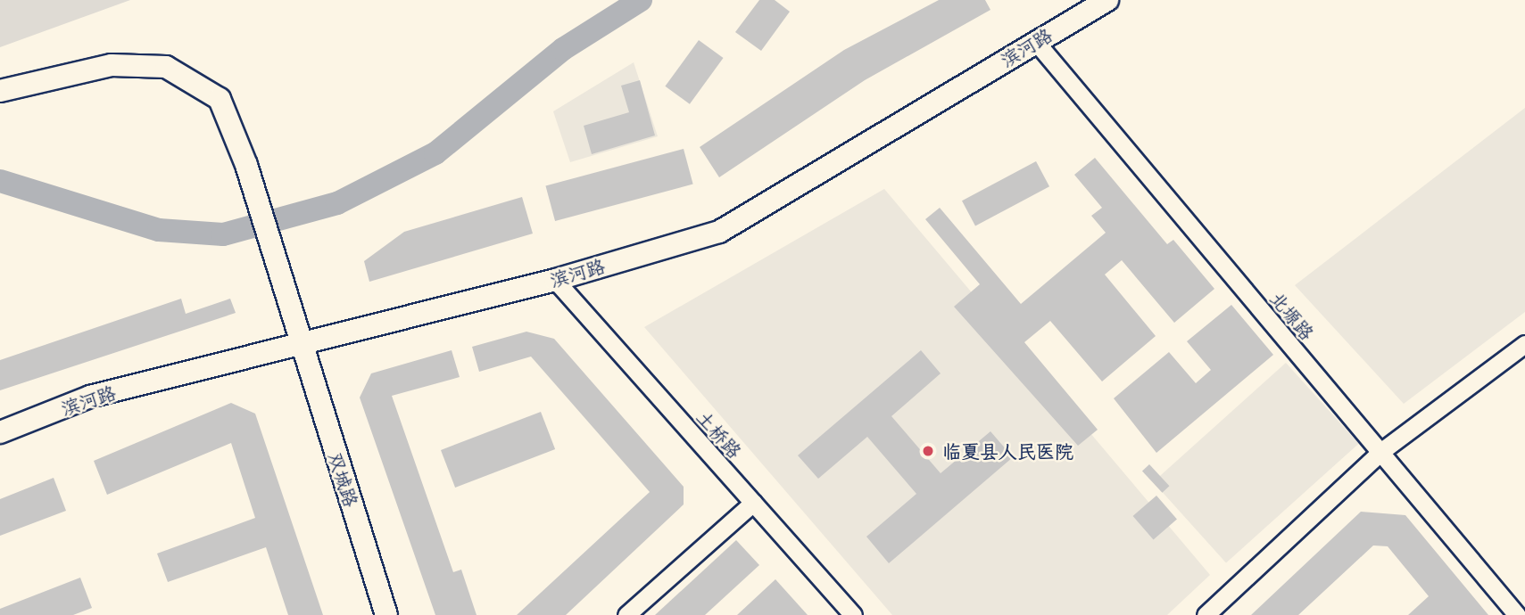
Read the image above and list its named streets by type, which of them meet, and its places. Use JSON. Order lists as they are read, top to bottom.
{
  "streets": {
    "main road": ["滨河路", "双城路"],
    "street": ["北塬路", "土桥路"]
  },
  "crossings": [
    ["滨河路", "北塬路"],
    ["滨河路", "土桥路"],
    ["滨河路", "双城路"]
  ],
  "places": ["临夏县人民医院"]
}
